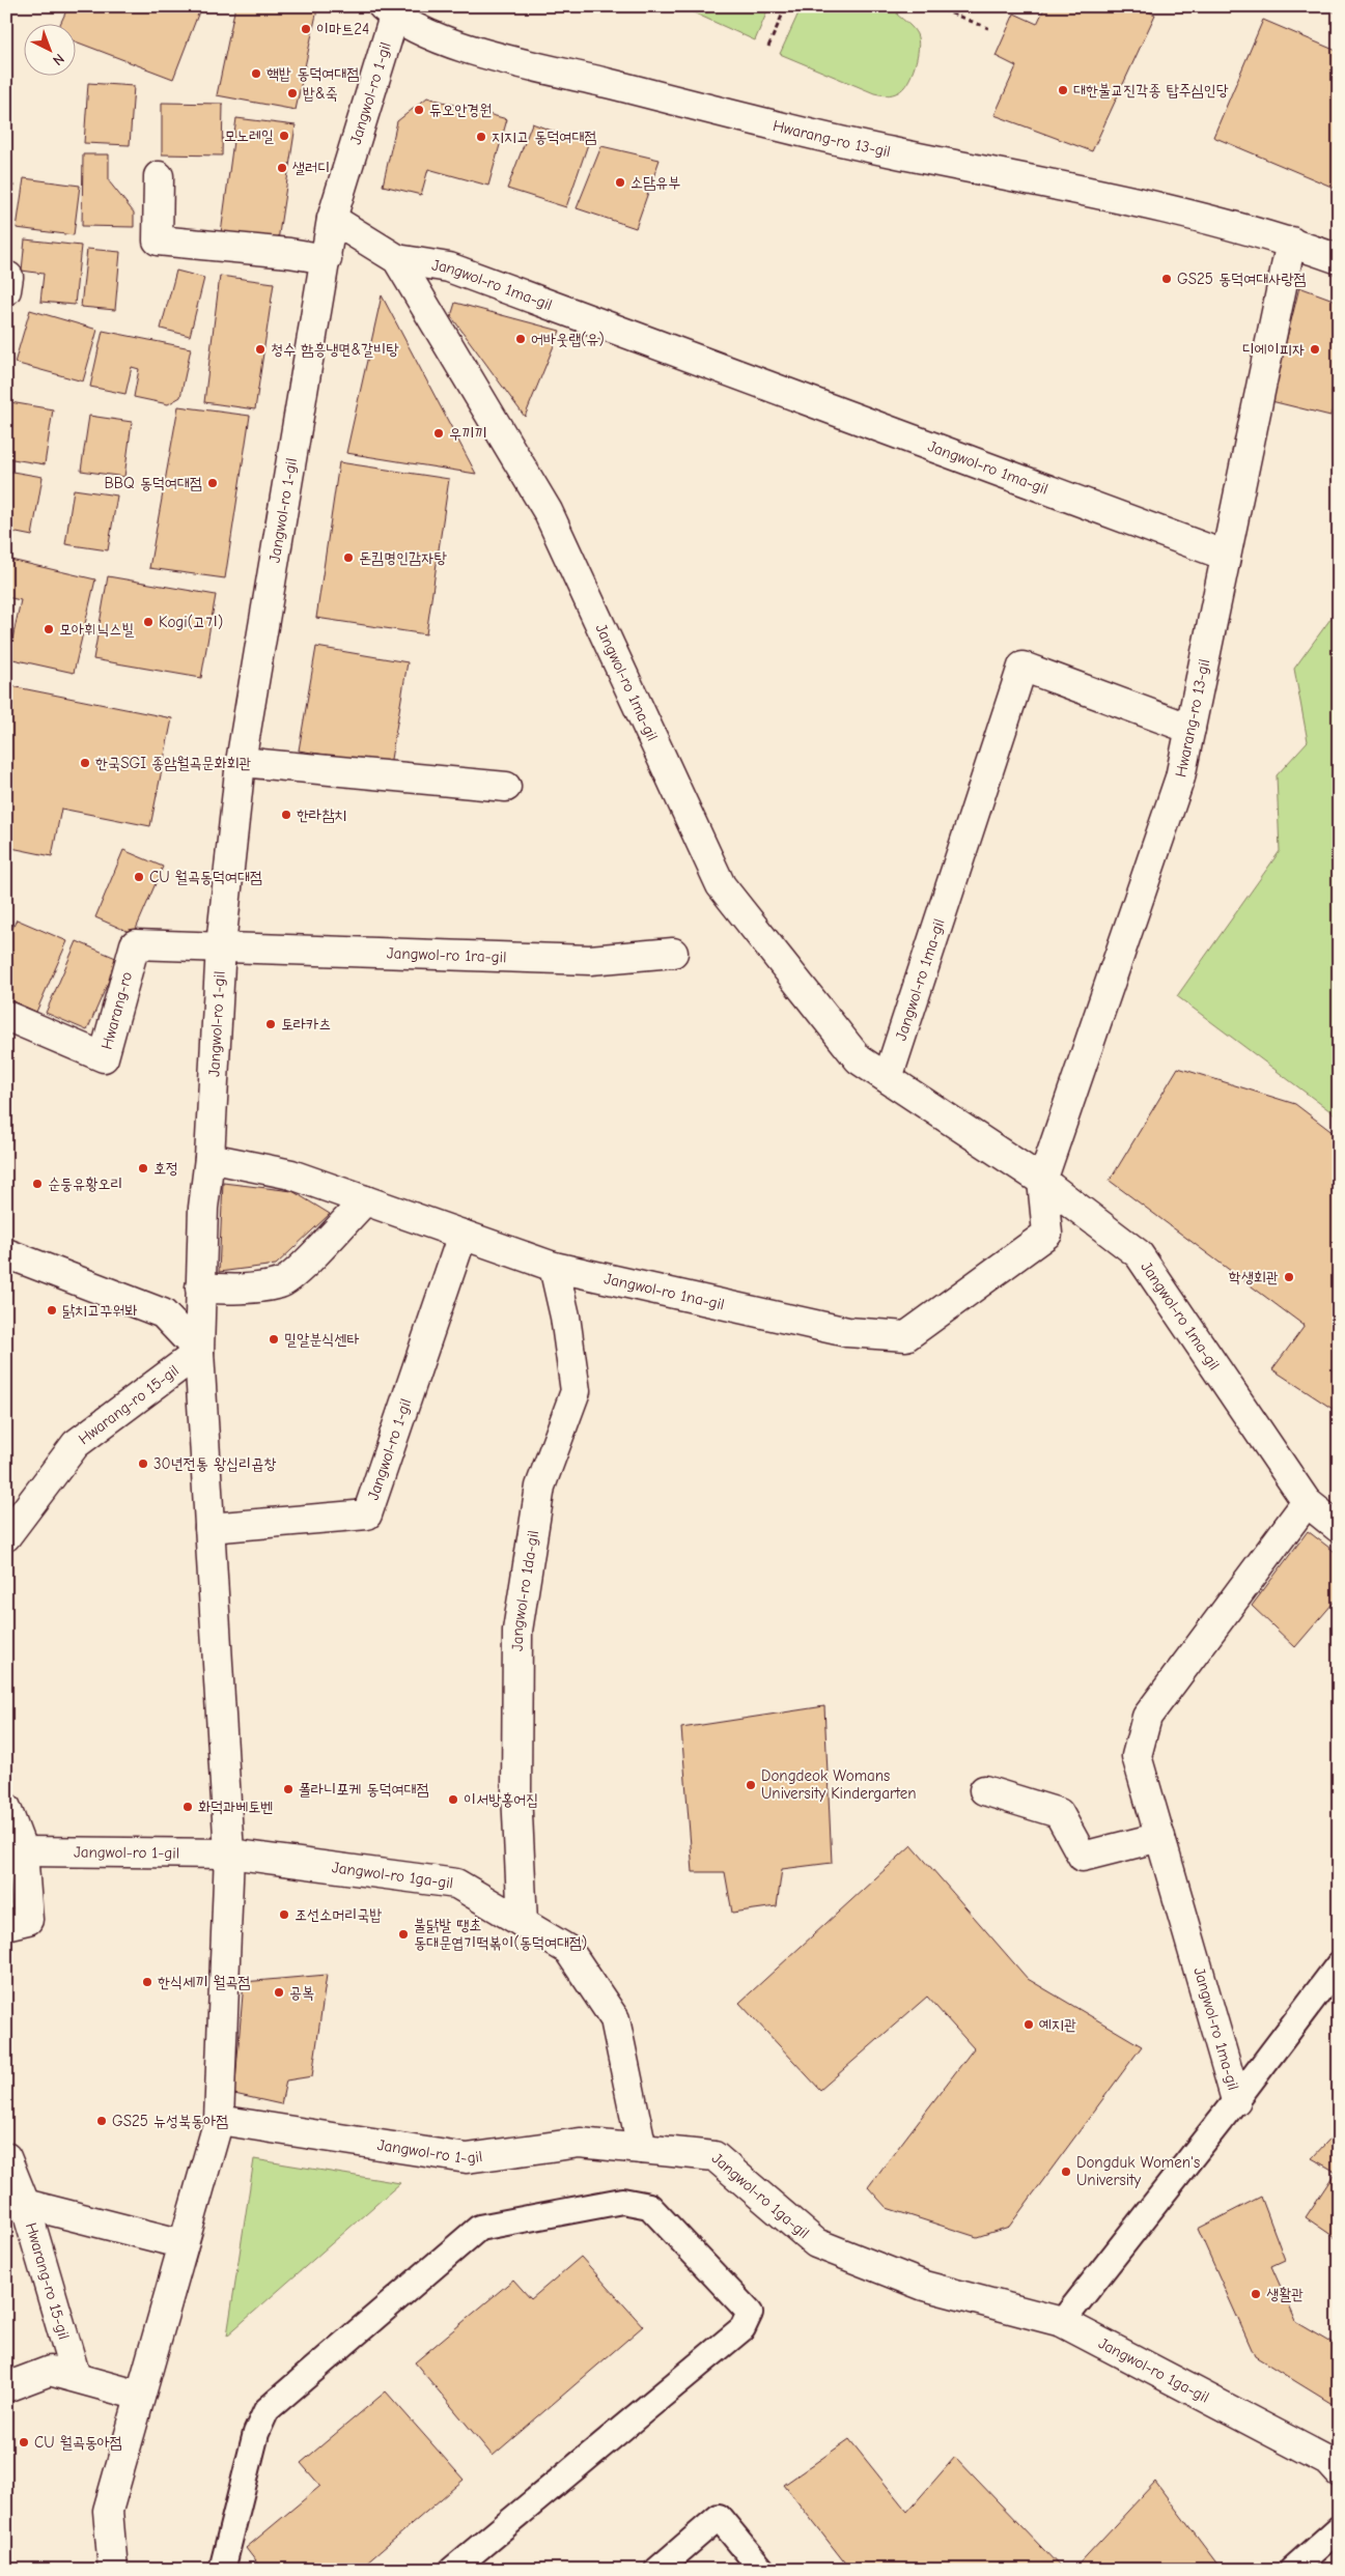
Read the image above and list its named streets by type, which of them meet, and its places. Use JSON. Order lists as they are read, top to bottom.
{
  "streets": {
    "street": [
      "Jangwol-ro 1-gil",
      "Hwarang-ro 13-gil",
      "Jangwol-ro 1ma-gil",
      "Jangwol-ro 1ra-gil",
      "Hwarang-ro",
      "Jangwol-ro 1na-gil",
      "Hwarang-ro 15-gil",
      "Jangwol-ro 1da-gil",
      "Jangwol-ro 1ga-gil"
    ]
  },
  "crossings": [
    ["Jangwol-ro 1-gil", "Hwarang-ro 13-gil"],
    ["Jangwol-ro 1-gil", "Jangwol-ro 1ma-gil"],
    ["Jangwol-ro 1-gil", "Jangwol-ro 1ra-gil"],
    ["Jangwol-ro 1-gil", "Hwarang-ro"],
    ["Jangwol-ro 1-gil", "Jangwol-ro 1na-gil"],
    ["Jangwol-ro 1-gil", "Hwarang-ro 15-gil"],
    ["Jangwol-ro 1-gil", "Jangwol-ro 1ga-gil"],
    ["Hwarang-ro 13-gil", "Jangwol-ro 1ma-gil"],
    ["Hwarang-ro 13-gil", "Jangwol-ro 1na-gil"],
    ["Jangwol-ro 1ma-gil", "Jangwol-ro 1na-gil"],
    ["Jangwol-ro 1ma-gil", "Jangwol-ro 1ga-gil"],
    ["Jangwol-ro 1ra-gil", "Hwarang-ro"],
    ["Jangwol-ro 1na-gil", "Jangwol-ro 1da-gil"],
    ["Jangwol-ro 1da-gil", "Jangwol-ro 1ga-gil"]
  ],
  "places": [
    "이마트24",
    "핵밥 동덕여대점",
    "대한불교진각종 탑주심인당",
    "밥&죽",
    "듀오안경원",
    "모노레일",
    "지지고 동덕여대점",
    "샐러디",
    "소담유부",
    "GS25 동덕여대사랑점",
    "어바웃랩(유)",
    "청수 함흥냉면&갈비탕",
    "디에이피자",
    "우끼끼",
    "BBQ 동덕여대점",
    "돈킴명인감자탕",
    "Kogi(고기)",
    "모아휘닉스빌",
    "한국SGI 종암월곡문화회관",
    "한라참치",
    "CU 월곡동덕여대점",
    "토라카츠",
    "호정",
    "순둥유황오리",
    "학생회관",
    "닭치고꾸워봐",
    "밀알분식센타",
    "30년전통 왕십리곱창",
    "Dongdeok Womans University Kindergarten",
    "폴라니포케 동덕여대점",
    "이서방홍어집",
    "화덕과베토벤",
    "조선소머리국밥",
    "불닭발 땡초 동대문엽기떡볶이(동덕여대점)",
    "한식세끼 월곡점",
    "공복",
    "예지관",
    "GS25 뉴성북동아점",
    "Dongduk Women's University",
    "생활관",
    "CU 월곡동아점"
  ],
  "north": "bottom right"
}
